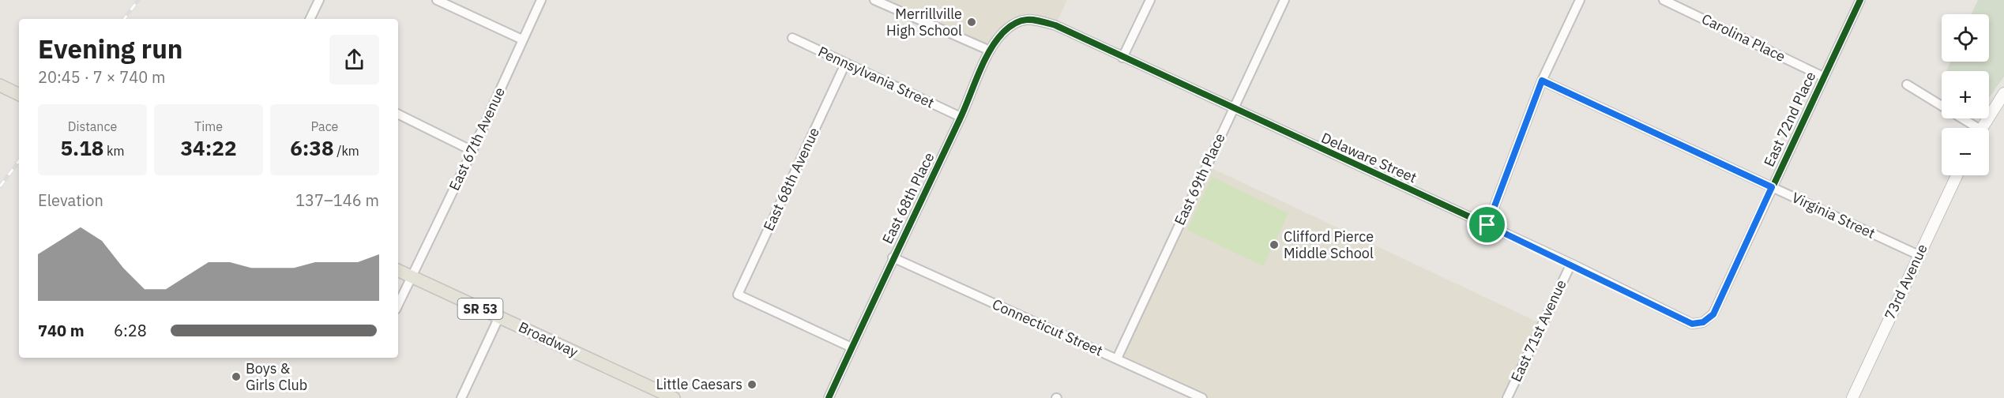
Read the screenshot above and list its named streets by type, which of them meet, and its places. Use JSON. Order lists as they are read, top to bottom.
{
  "streets": {
    "main road": ["73rd Avenue", "SR 53", "Broadway"],
    "street": [
      "Carolina Place",
      "Pennsylvania Street",
      "East 72nd Place",
      "East 67th Avenue",
      "Delaware Street",
      "East 68th Avenue",
      "East 69th Place",
      "East 68th Place",
      "Virginia Street",
      "Connecticut Street",
      "East 71st Avenue"
    ]
  },
  "crossings": [
    ["Carolina Place", "East 72nd Place"],
    ["Pennsylvania Street", "East 68th Avenue"],
    ["Pennsylvania Street", "East 68th Place"],
    ["East 72nd Place", "Delaware Street"],
    ["East 72nd Place", "Virginia Street"],
    ["East 67th Avenue", "Broadway"],
    ["Delaware Street", "East 69th Place"],
    ["Delaware Street", "East 68th Place"],
    ["Delaware Street", "East 71st Avenue"],
    ["East 68th Avenue", "East 68th Place"],
    ["East 69th Place", "Connecticut Street"],
    ["East 68th Place", "Connecticut Street"],
    ["Virginia Street", "73rd Avenue"]
  ],
  "places": [
    "Merrillville High School",
    "Clifford Pierce Middle School",
    "Boys & Girls Club",
    "Little Caesars"
  ],
  "page": {
    "map_buttons": ["+", "−"],
    "heading": ["Evening run", "20:45 · 7 × 740 m"],
    "stats": [
      ["Distance", "5.18 km"],
      ["Time", "34:22"],
      ["Pace", "6:38 /km"]
    ],
    "chart": ["Elevation", "137–146 m"],
    "list": [
      {
        "name": "740 m",
        "note": "6:28"
      }
    ]
  }
}
